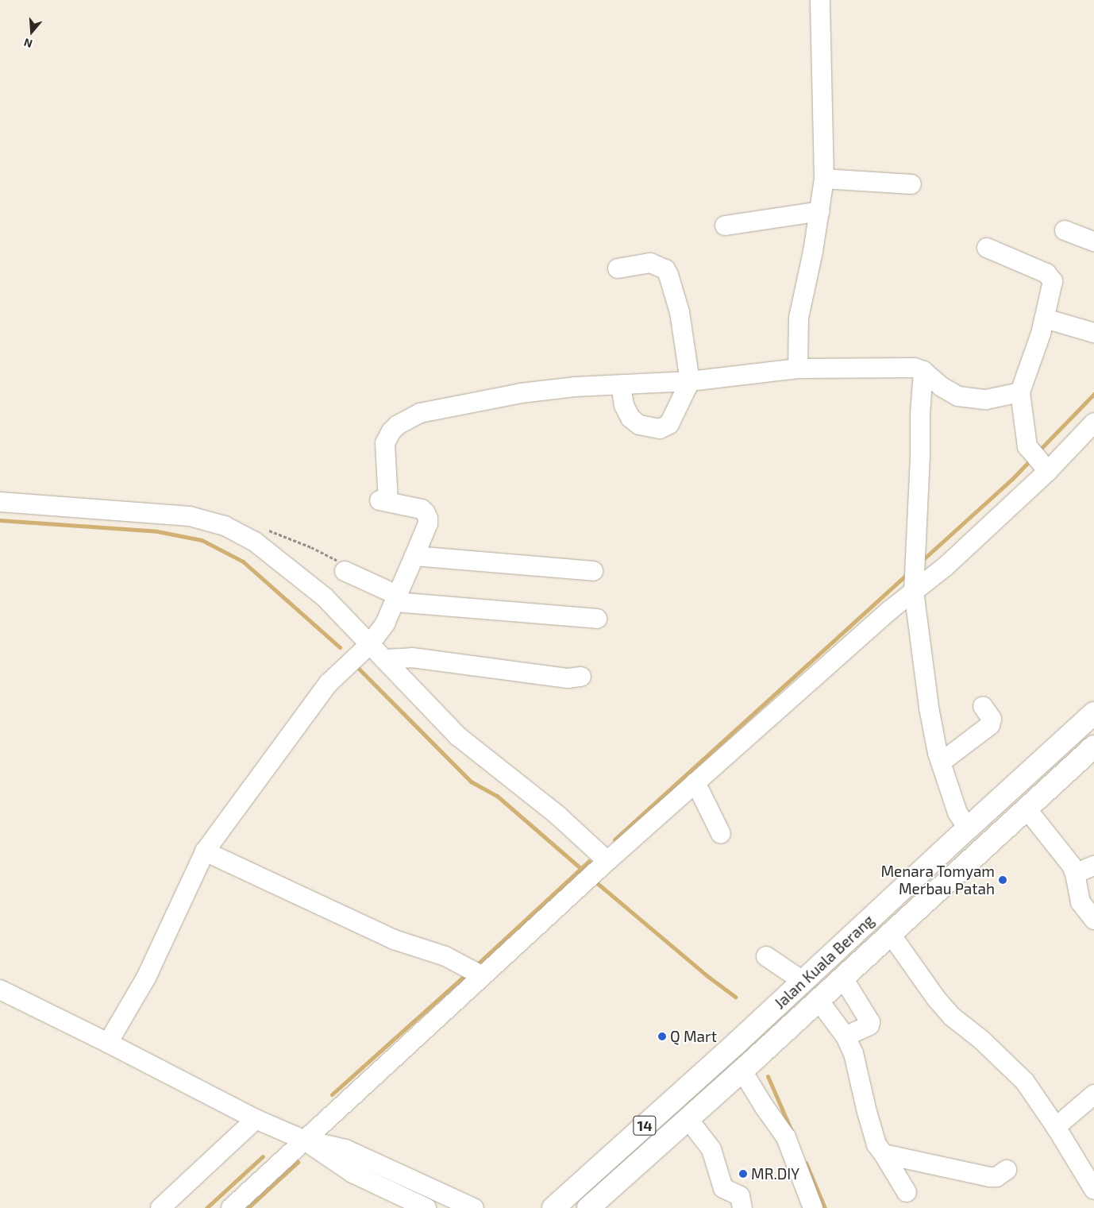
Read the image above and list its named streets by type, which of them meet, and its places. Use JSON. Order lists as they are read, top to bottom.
{
  "streets": {
    "highway": ["Jalan Kuala Berang", "14"]
  },
  "places": ["Menara Tomyam Merbau Patah", "Q Mart", "MR.DIY"],
  "north": "bottom"
}
